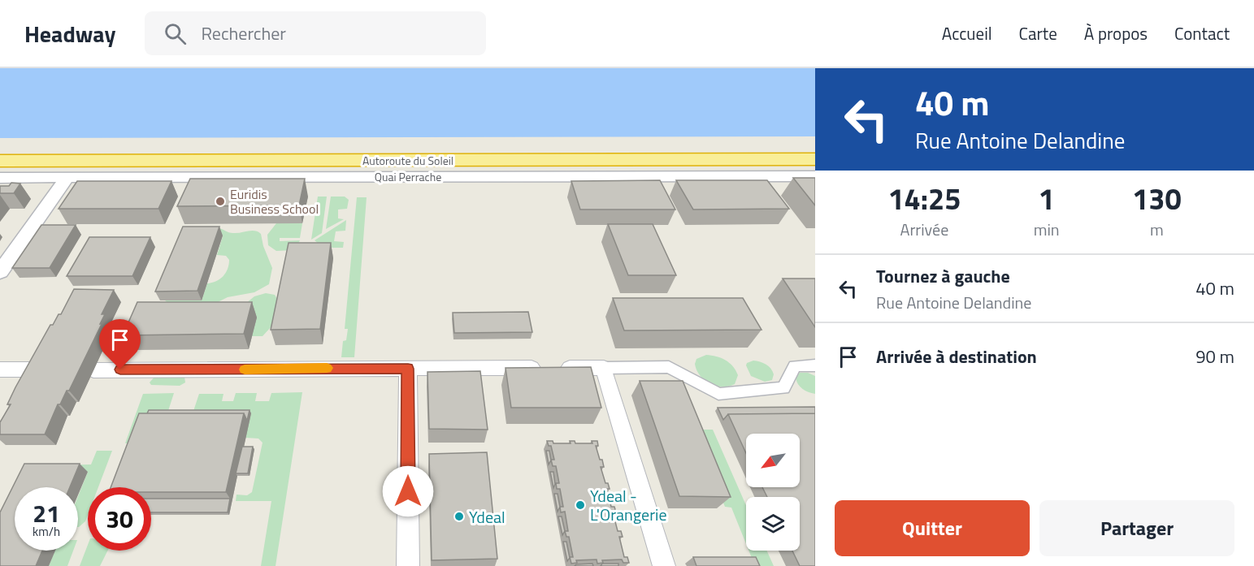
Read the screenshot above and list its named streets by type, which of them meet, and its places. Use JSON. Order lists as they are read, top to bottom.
{
  "streets": {
    "highway": ["Autoroute du Soleil"],
    "street": ["Quai Perrache"]
  },
  "places": ["Euridis Business School", "Ydeal - L'Orangerie", "Ydeal"],
  "north": "bottom left",
  "page": {
    "header": "Headway",
    "search": "Rechercher",
    "nav": [
      "Accueil",
      "Carte",
      "À propos",
      "Contact"
    ],
    "turn": ["40 m", "Rue Antoine Delandine"],
    "eta": [
      "14:25",
      "Arrivée",
      "1",
      "min",
      "130",
      "m"
    ],
    "list": [
      {
        "name": "Tournez à gauche",
        "note": "Rue Antoine Delandine",
        "value": "40 m"
      },
      {
        "name": "Arrivée à destination",
        "value": "90 m"
      }
    ],
    "speed": "21 km/h",
    "limit": "30",
    "buttons": ["Quitter", "Partager"]
  }
}
